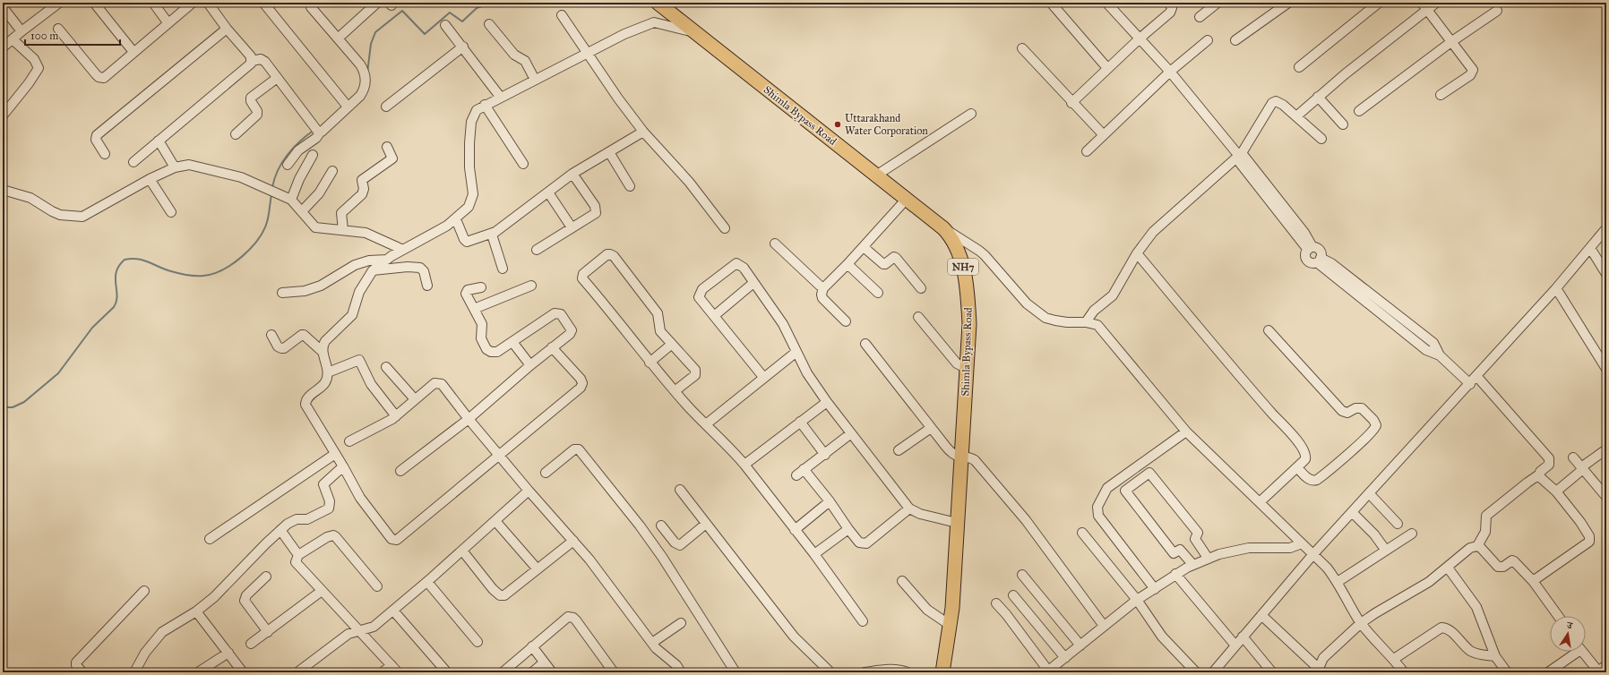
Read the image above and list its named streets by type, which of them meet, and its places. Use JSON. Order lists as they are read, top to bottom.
{
  "streets": {
    "highway": ["Shimla Bypass Road", "NH7"]
  },
  "places": ["Uttarakhand Water Corporation"],
  "scale_bar": "100 m",
  "north": "top"
}
